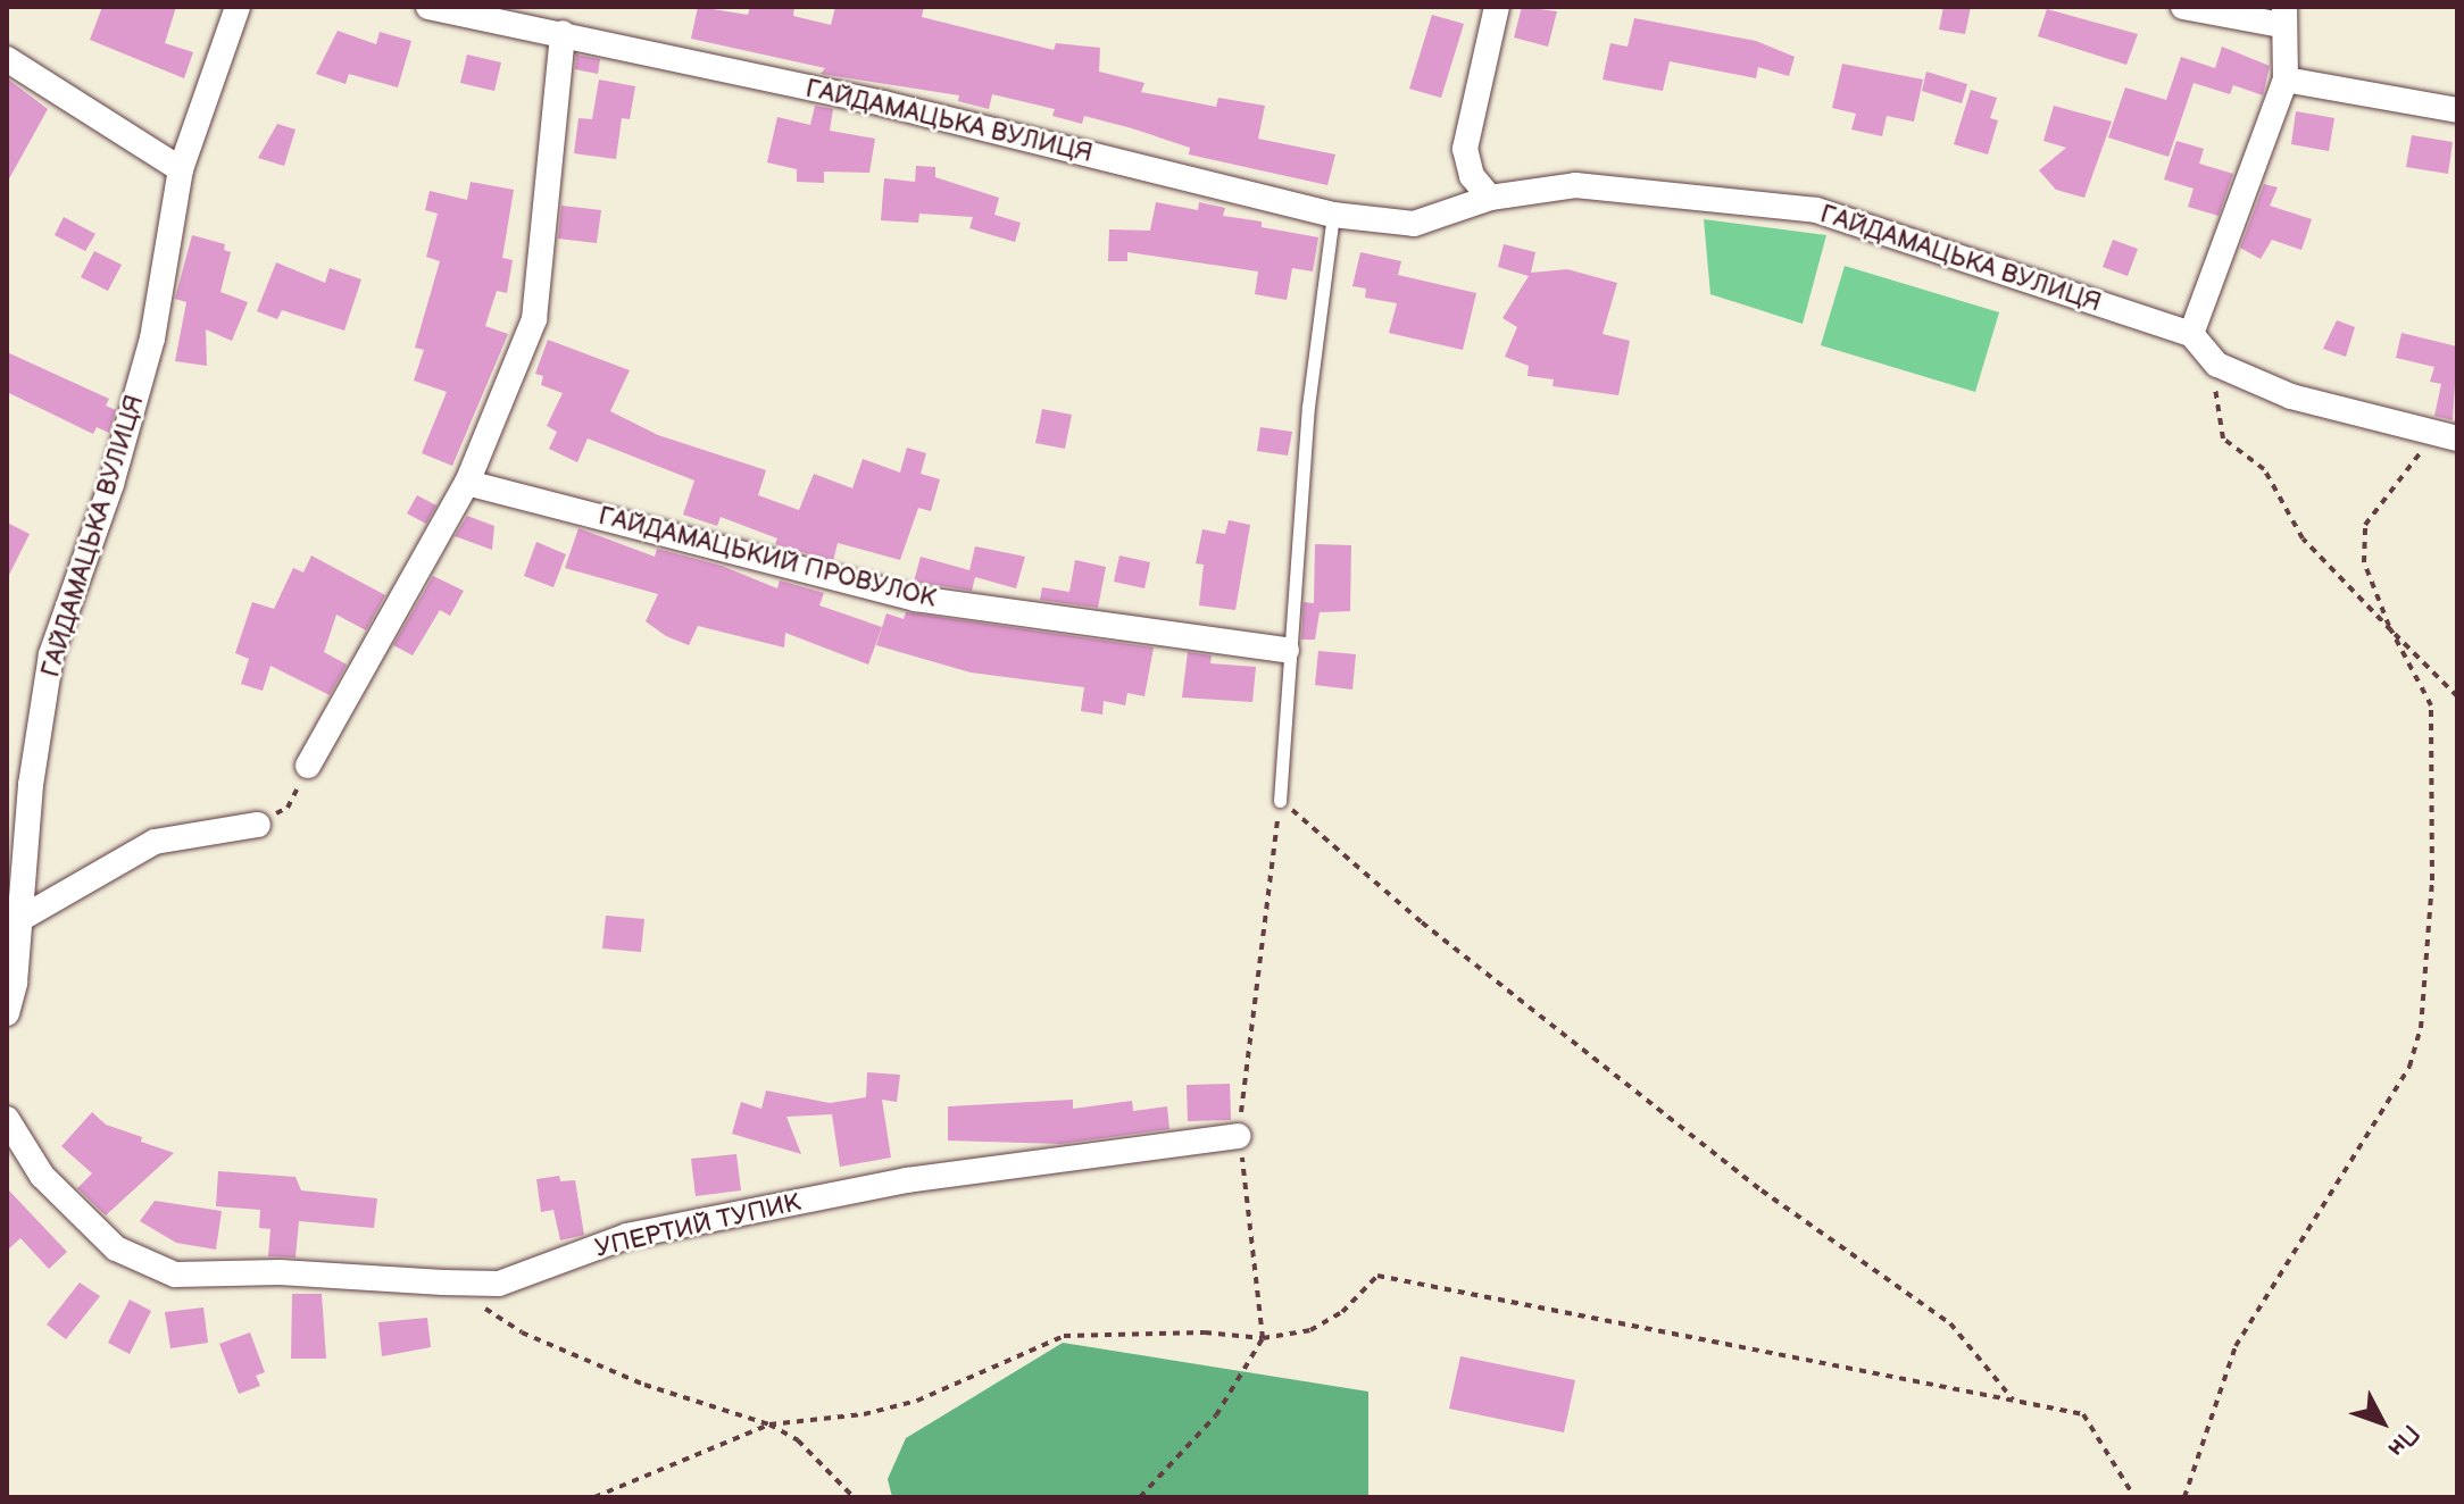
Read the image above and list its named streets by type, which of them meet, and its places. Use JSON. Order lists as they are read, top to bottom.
{
  "streets": {
    "street": ["ГАЙДАМАЦЬКА ВУЛИЦЯ", "ГАЙДАМАЦЬКИЙ ПРОВУЛОК", "УПЕРТИЙ ТУПИК"]
  },
  "north": "bottom right"
}
